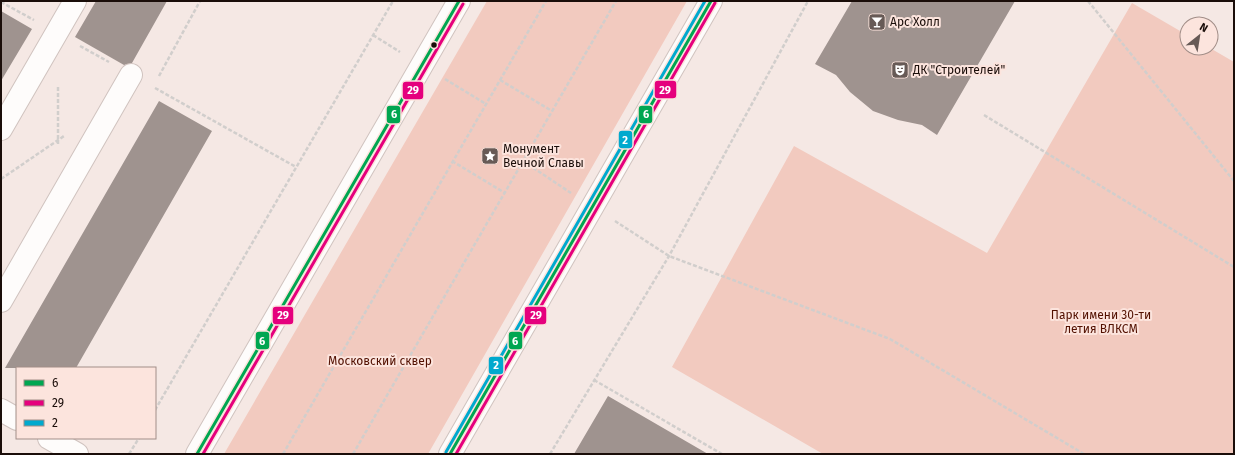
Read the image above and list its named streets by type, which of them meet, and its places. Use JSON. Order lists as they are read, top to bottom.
{
  "parks": ["Парк имени 30-ти летия ВЛКСМ", "Московский сквер"],
  "places": {
    "bar": ["Арс Холл"],
    "theatre": ["ДК \"Строителей\""],
    "place": ["Монумент Вечной Славы"]
  },
  "lines": ["transit line 6", "transit line 2", "transit line 29"],
  "legend": ["6", "29", "2"],
  "north": "top right"
}
